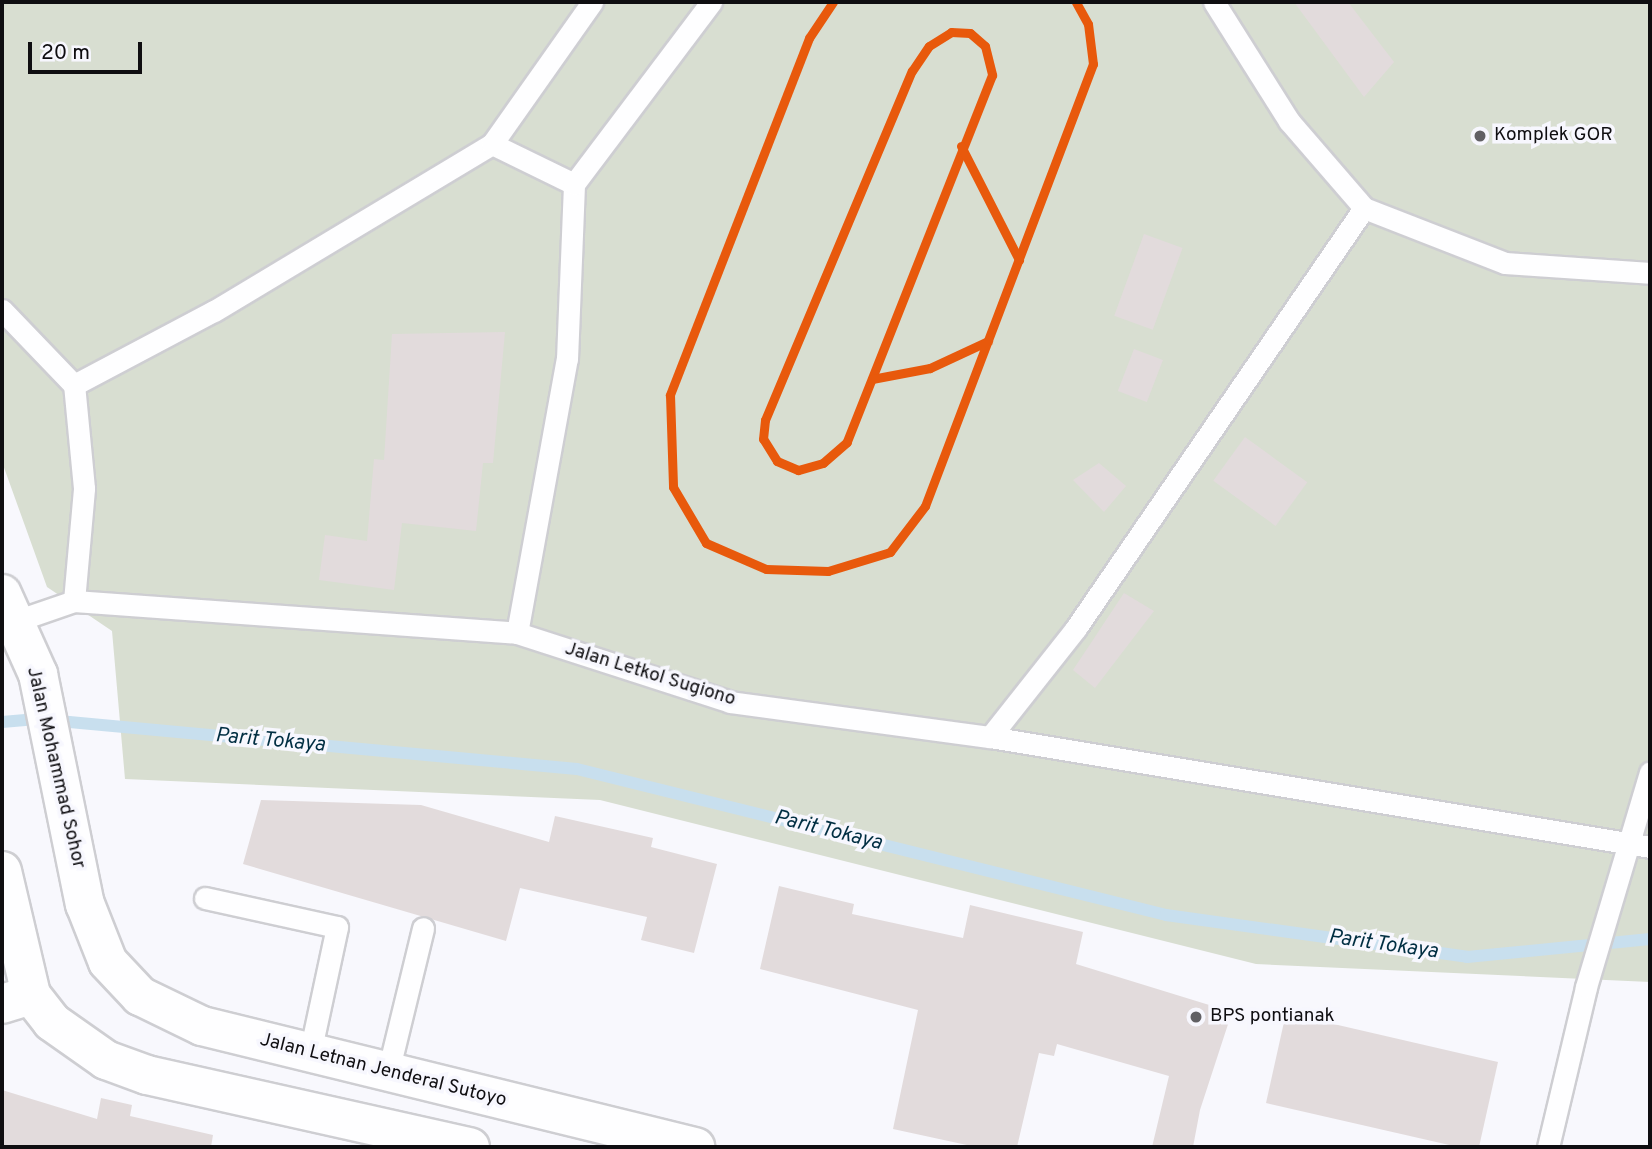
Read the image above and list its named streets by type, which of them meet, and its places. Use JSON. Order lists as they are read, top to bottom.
{
  "streets": {
    "street": ["Jalan Mohammad Sohor", "Jalan Letnan Jenderal Sutoyo"],
    "lane": ["Jalan Letkol Sugiono"]
  },
  "crossings": [
    ["Jalan Letkol Sugiono", "Jalan Mohammad Sohor"],
    ["Jalan Mohammad Sohor", "Jalan Letnan Jenderal Sutoyo"]
  ],
  "water": ["Parit Tokaya"],
  "places": ["Komplek GOR", "BPS pontianak"],
  "scale_bar": "20 m"
}
